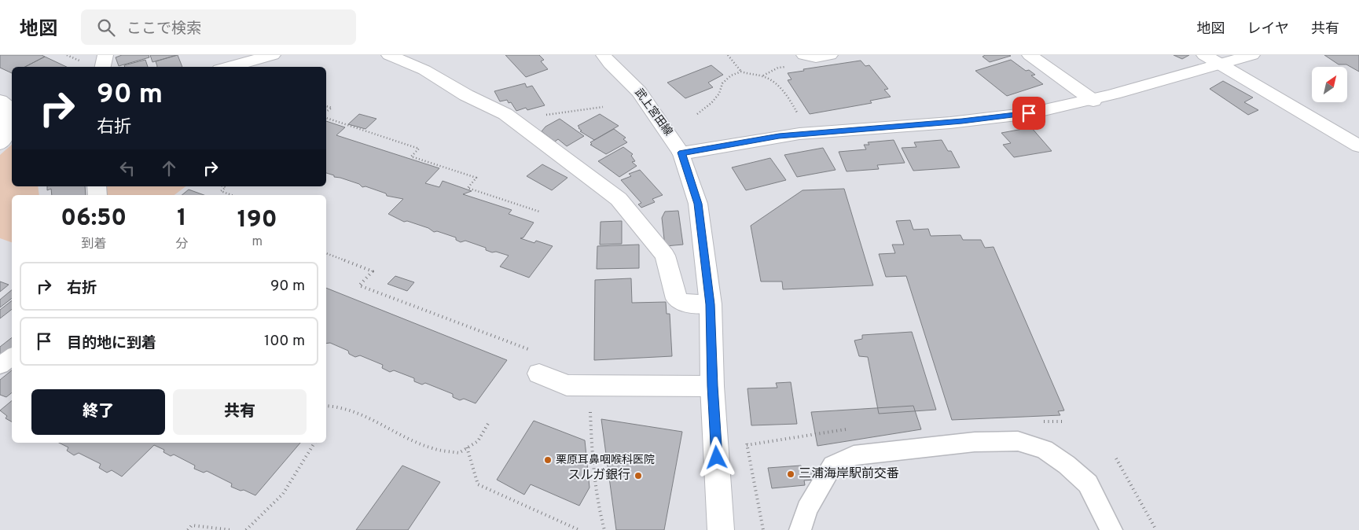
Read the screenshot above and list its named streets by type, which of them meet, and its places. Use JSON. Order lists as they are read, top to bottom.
{
  "streets": {
    "street": ["武上宮田線"]
  },
  "places": ["栗原耳鼻咽喉科医院", "三浦海岸駅前交番", "スルガ銀行"],
  "north": "top right",
  "page": {
    "header": "地図",
    "search": "ここで検索",
    "nav": ["地図", "レイヤ", "共有"],
    "turn": ["90 m", "右折"],
    "eta": [
      "06:50",
      "到着",
      "1",
      "分",
      "190",
      "m"
    ],
    "list": [
      {
        "name": "右折",
        "value": "90 m"
      },
      {
        "name": "目的地に到着",
        "value": "100 m"
      }
    ],
    "buttons": ["終了", "共有"]
  }
}
